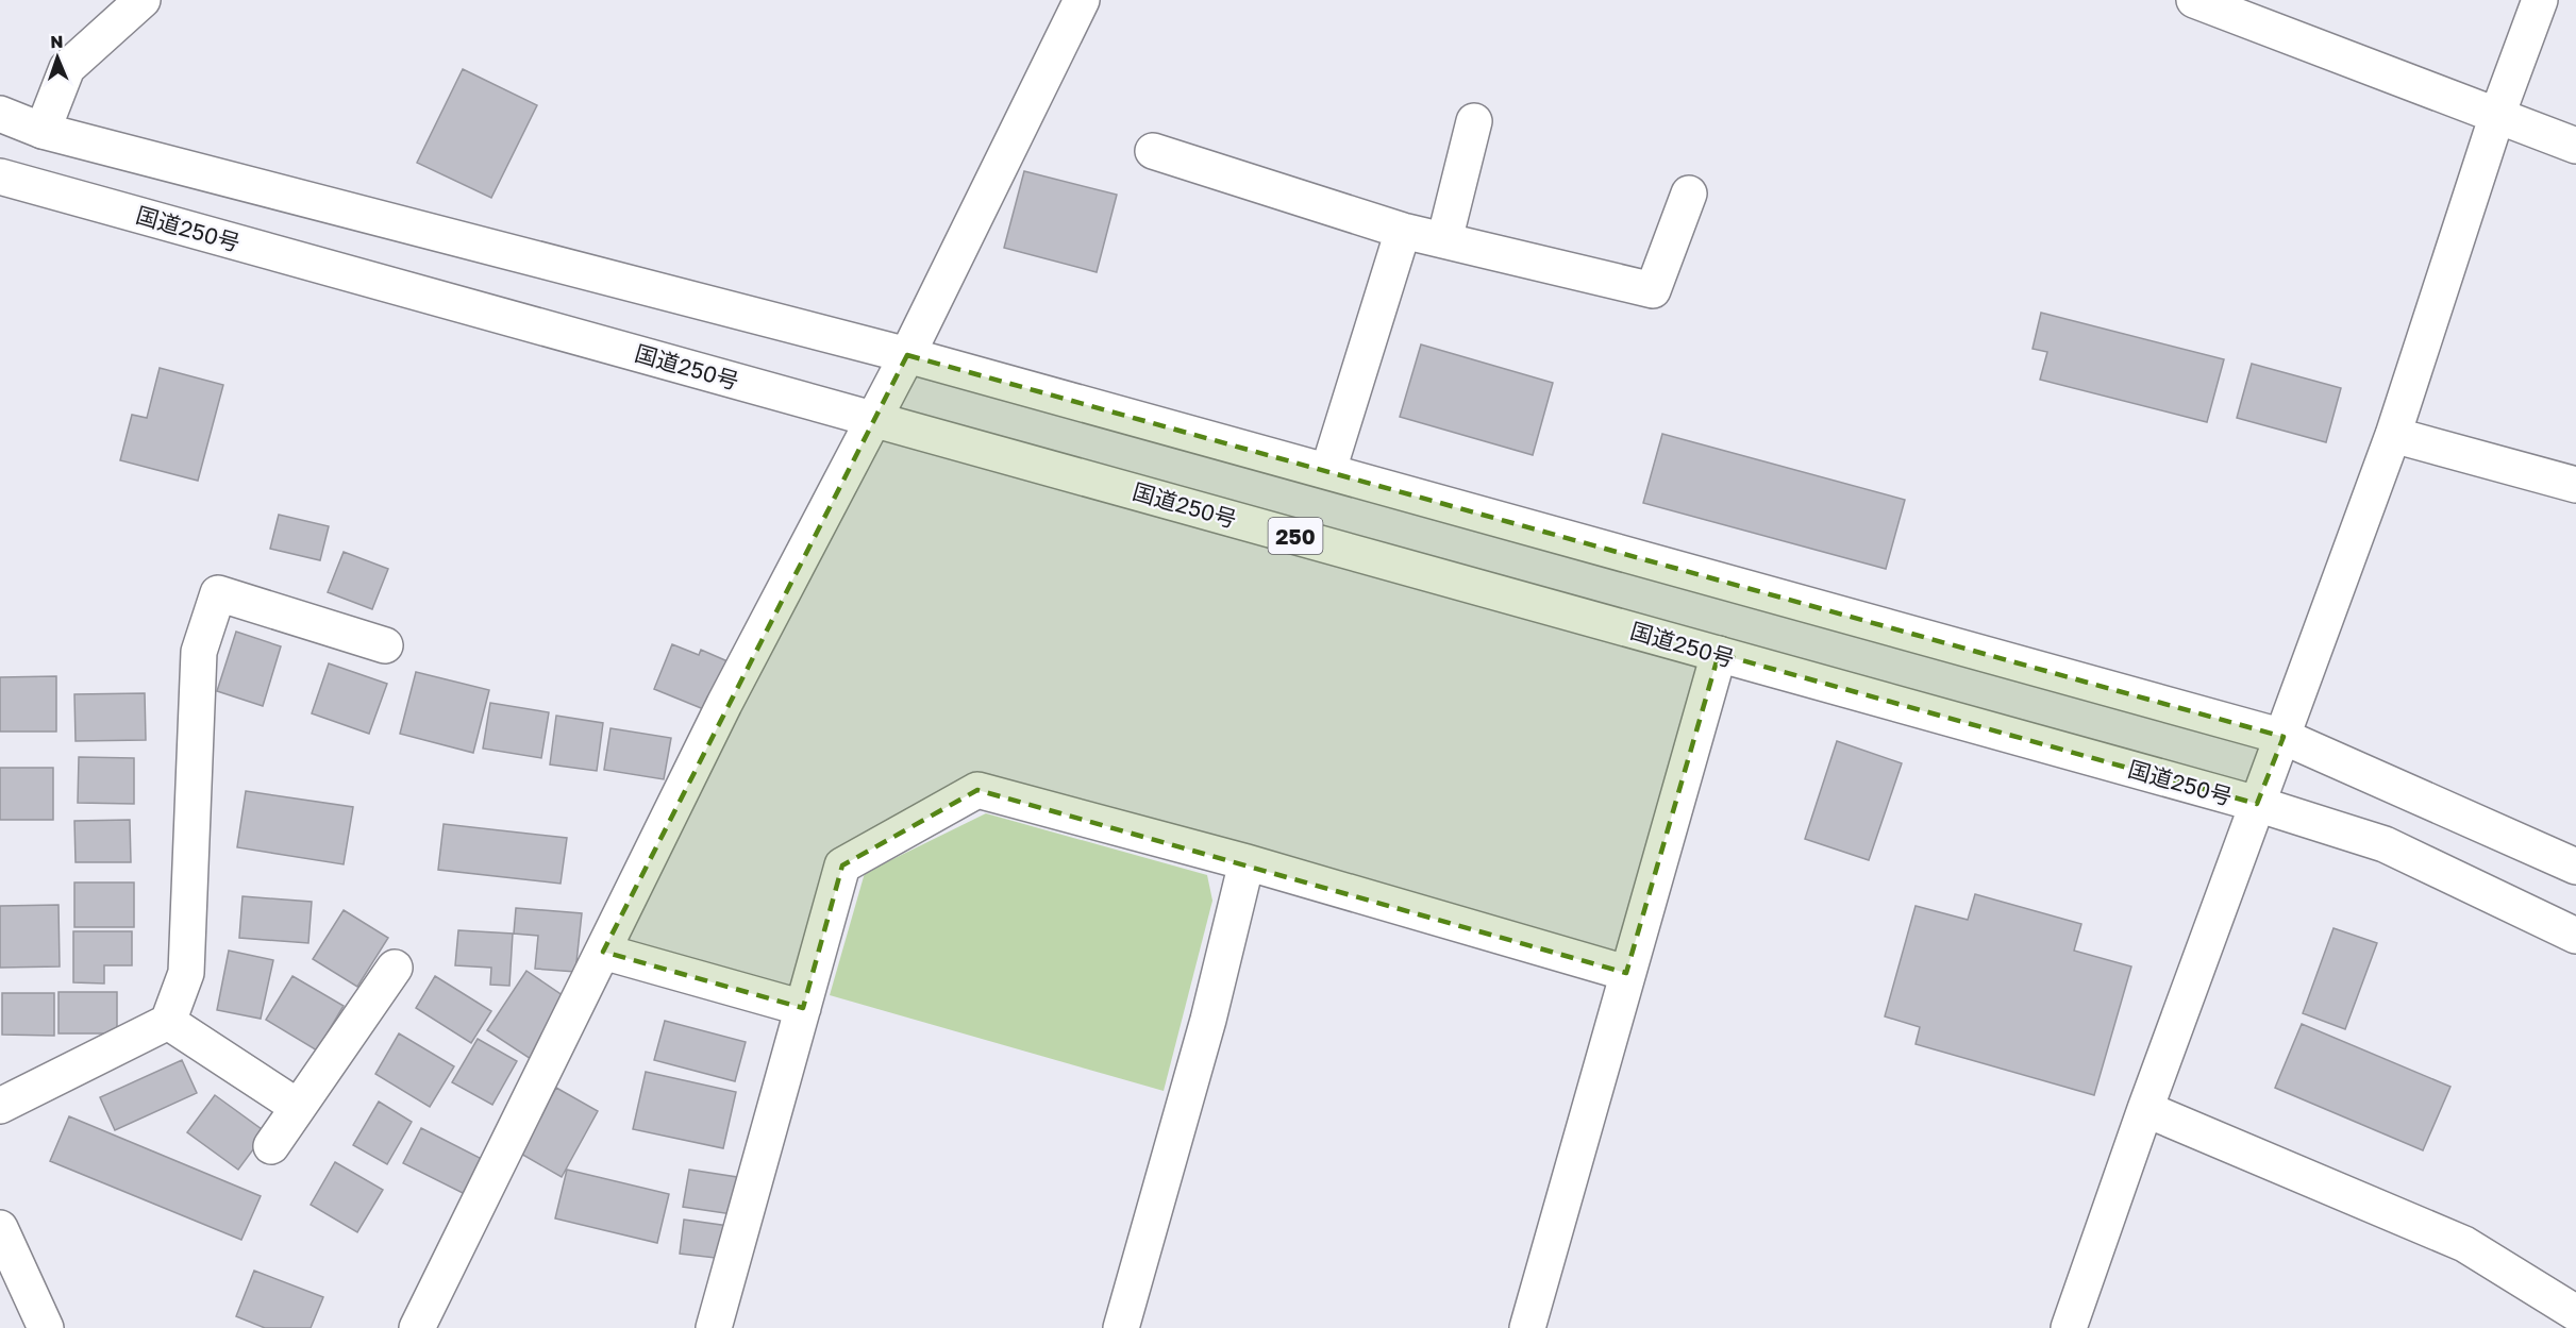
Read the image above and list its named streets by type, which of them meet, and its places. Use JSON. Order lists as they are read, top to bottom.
{
  "streets": {
    "main road": ["国道250号", "250"]
  },
  "north": "top"
}
